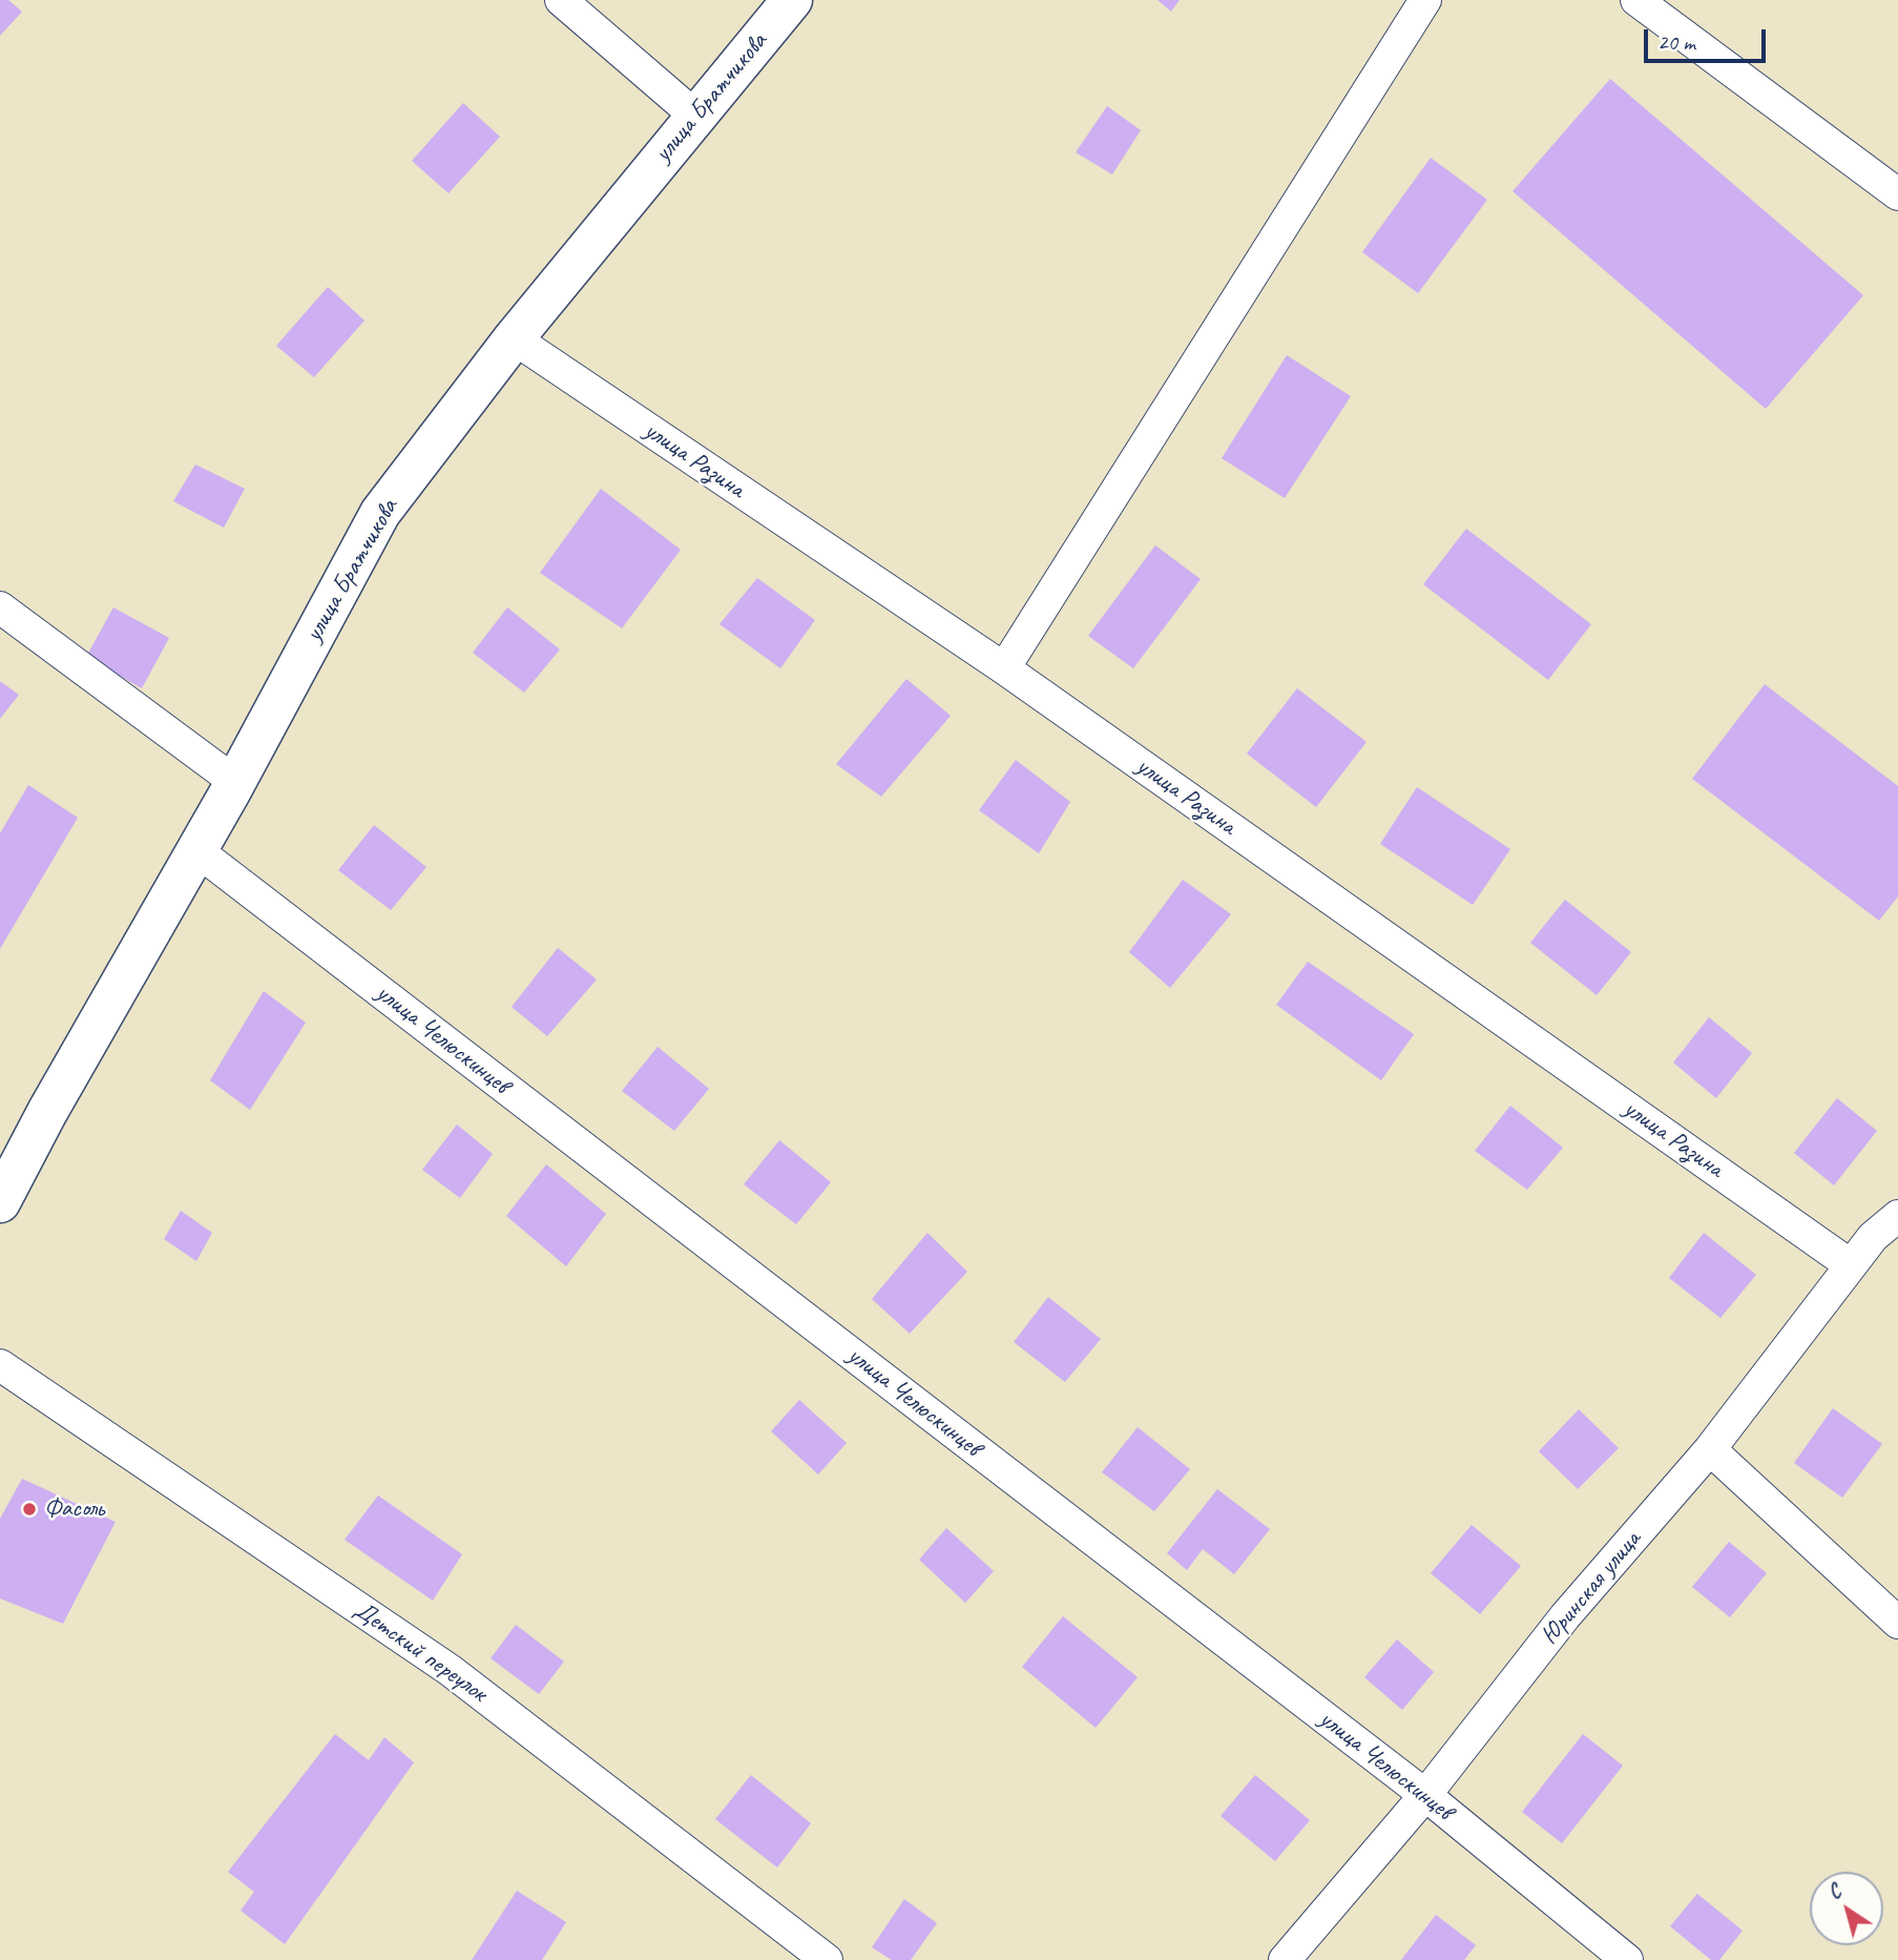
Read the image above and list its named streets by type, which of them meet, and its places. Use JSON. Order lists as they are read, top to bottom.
{
  "streets": {
    "main road": ["улица Братчикова"],
    "street": [
      "улица Разина",
      "улица Челюскинцев",
      "Юринская улица",
      "Детский переулок"
    ]
  },
  "crossings": [
    ["улица Братчикова", "улица Разина"],
    ["улица Братчикова", "улица Челюскинцев"],
    ["улица Разина", "Юринская улица"],
    ["улица Челюскинцев", "Юринская улица"]
  ],
  "places": ["Фасоль"],
  "scale_bar": "20 m",
  "north": "top left"
}
